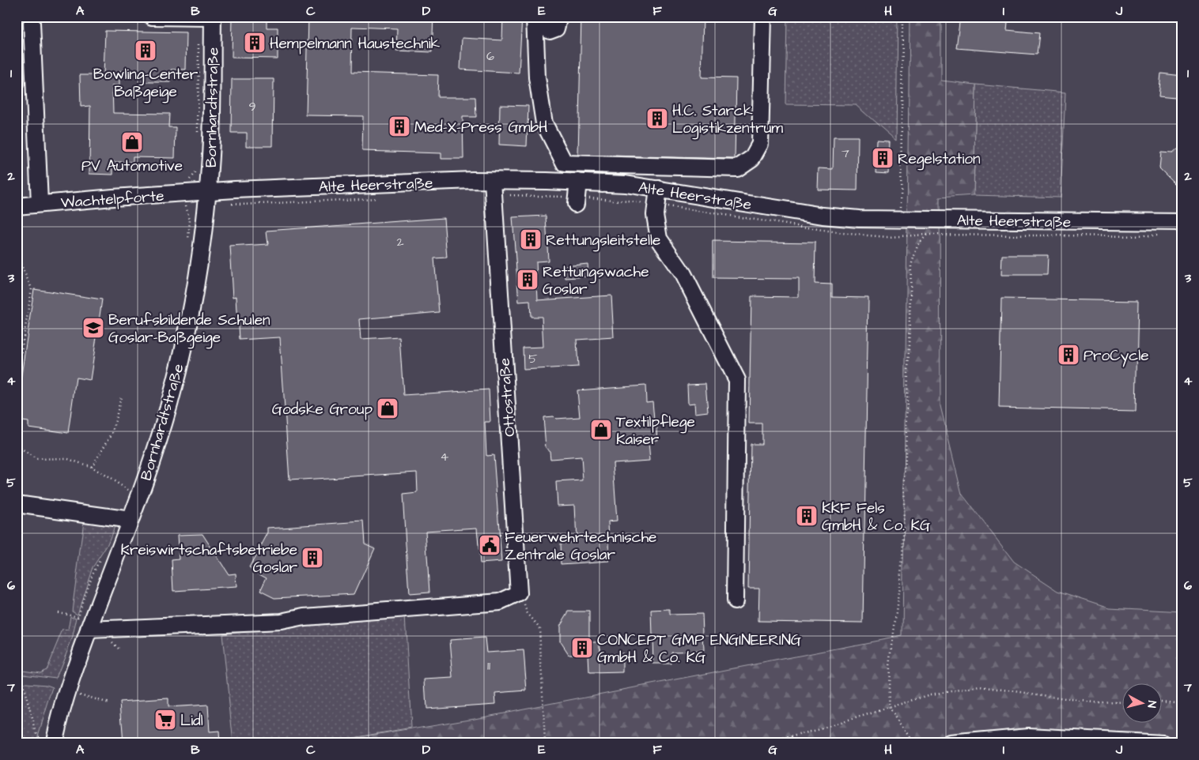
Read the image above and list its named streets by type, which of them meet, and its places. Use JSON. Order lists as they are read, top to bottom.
{
  "streets": {
    "street": [
      "Bornhardtstraße",
      "Alte Heerstraße",
      "Wachtelpforte",
      "Ottostraße"
    ]
  },
  "crossings": [
    ["Bornhardtstraße", "Alte Heerstraße"],
    ["Bornhardtstraße", "Wachtelpforte"],
    ["Alte Heerstraße", "Wachtelpforte"],
    ["Alte Heerstraße", "Ottostraße"]
  ],
  "places": {
    "building": [
      "Hempelmann Haustechnik",
      "Bowling-Center Baßgeige",
      "H.C. Starck Logistikzentrum",
      "Med-X-Press GmbH",
      "Regelstation",
      "Rettungsleitstelle",
      "Rettungswache Goslar",
      "ProCycle",
      "KKF Fels GmbH & Co. KG",
      "Kreiswirtschaftsbetriebe Goslar",
      "CONCEPT GMP ENGINEERING GmbH & Co. KG"
    ],
    "shop": ["PV Automotive", "Godske Group", "Textilpflege Kaiser"],
    "school or university": ["Berufsbildende Schulen Goslar-Baßgeige"],
    "public building": ["Feuerwehrtechnische Zentrale Goslar"],
    "supermarket": ["Lidl"]
  },
  "house_numbers": [
    "6",
    "9",
    "7",
    "2",
    "5",
    "4",
    "11"
  ],
  "north": "right",
  "grid": {
    "columns": [
      "A",
      "B",
      "C",
      "D",
      "E",
      "F",
      "G",
      "H",
      "I",
      "J"
    ],
    "rows": [
      "1",
      "2",
      "3",
      "4",
      "5",
      "6",
      "7"
    ]
  }
}
